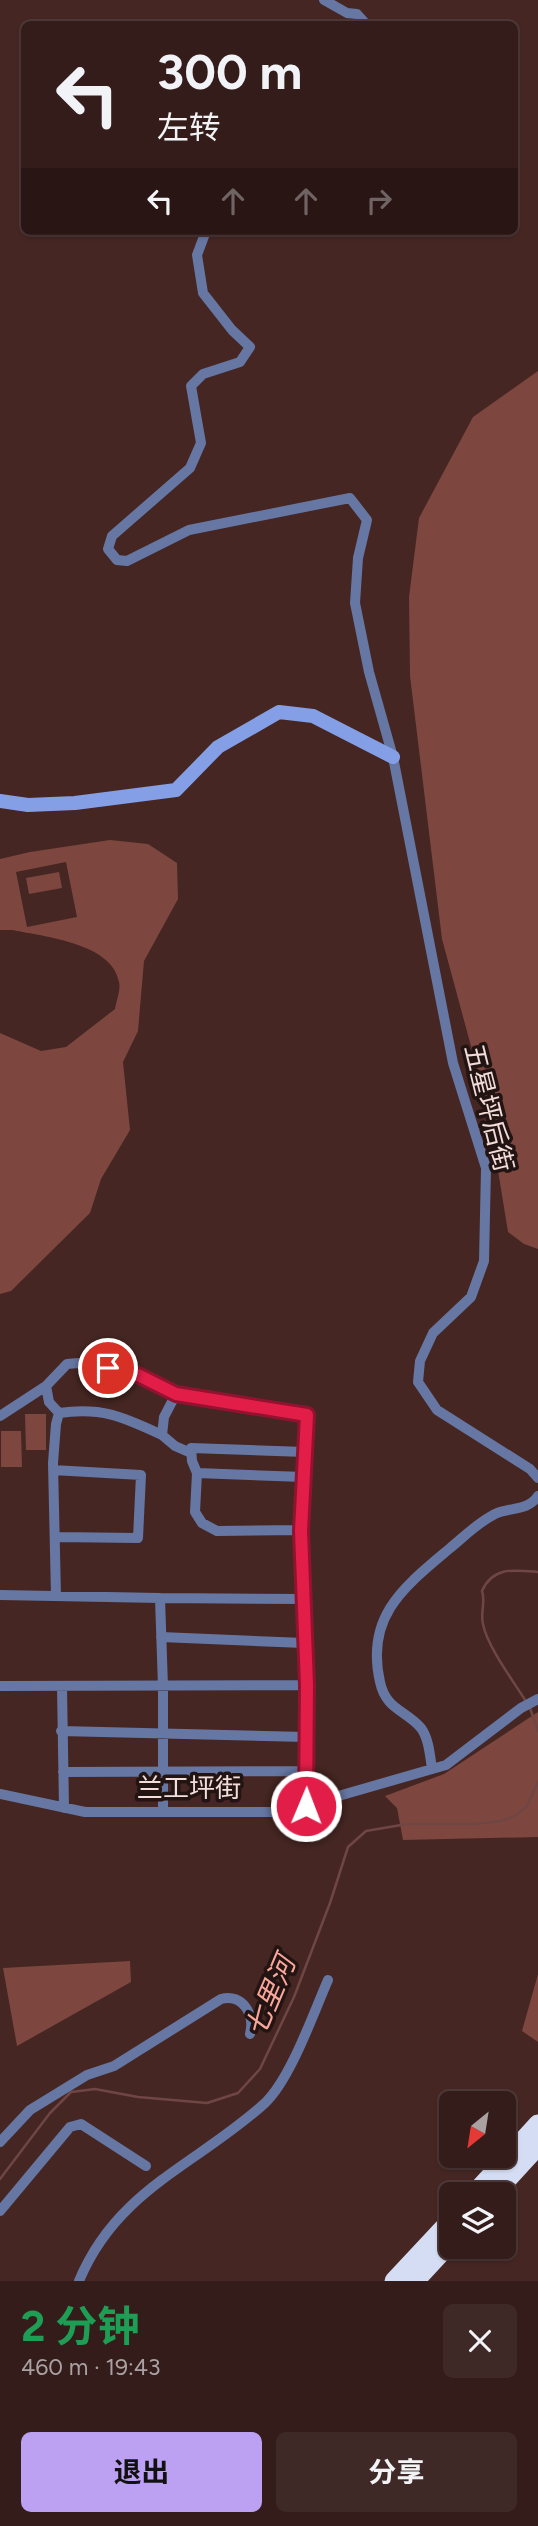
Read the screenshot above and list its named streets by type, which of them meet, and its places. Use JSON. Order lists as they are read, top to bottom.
{
  "streets": {
    "street": ["五星坪后街", "兰工坪街"]
  },
  "water": ["七里河"],
  "north": "bottom left",
  "page": {
    "turn": ["300 m", "左转"],
    "heading": ["2 分钟", "460 m · 19:43"],
    "buttons": ["退出", "分享"]
  }
}
